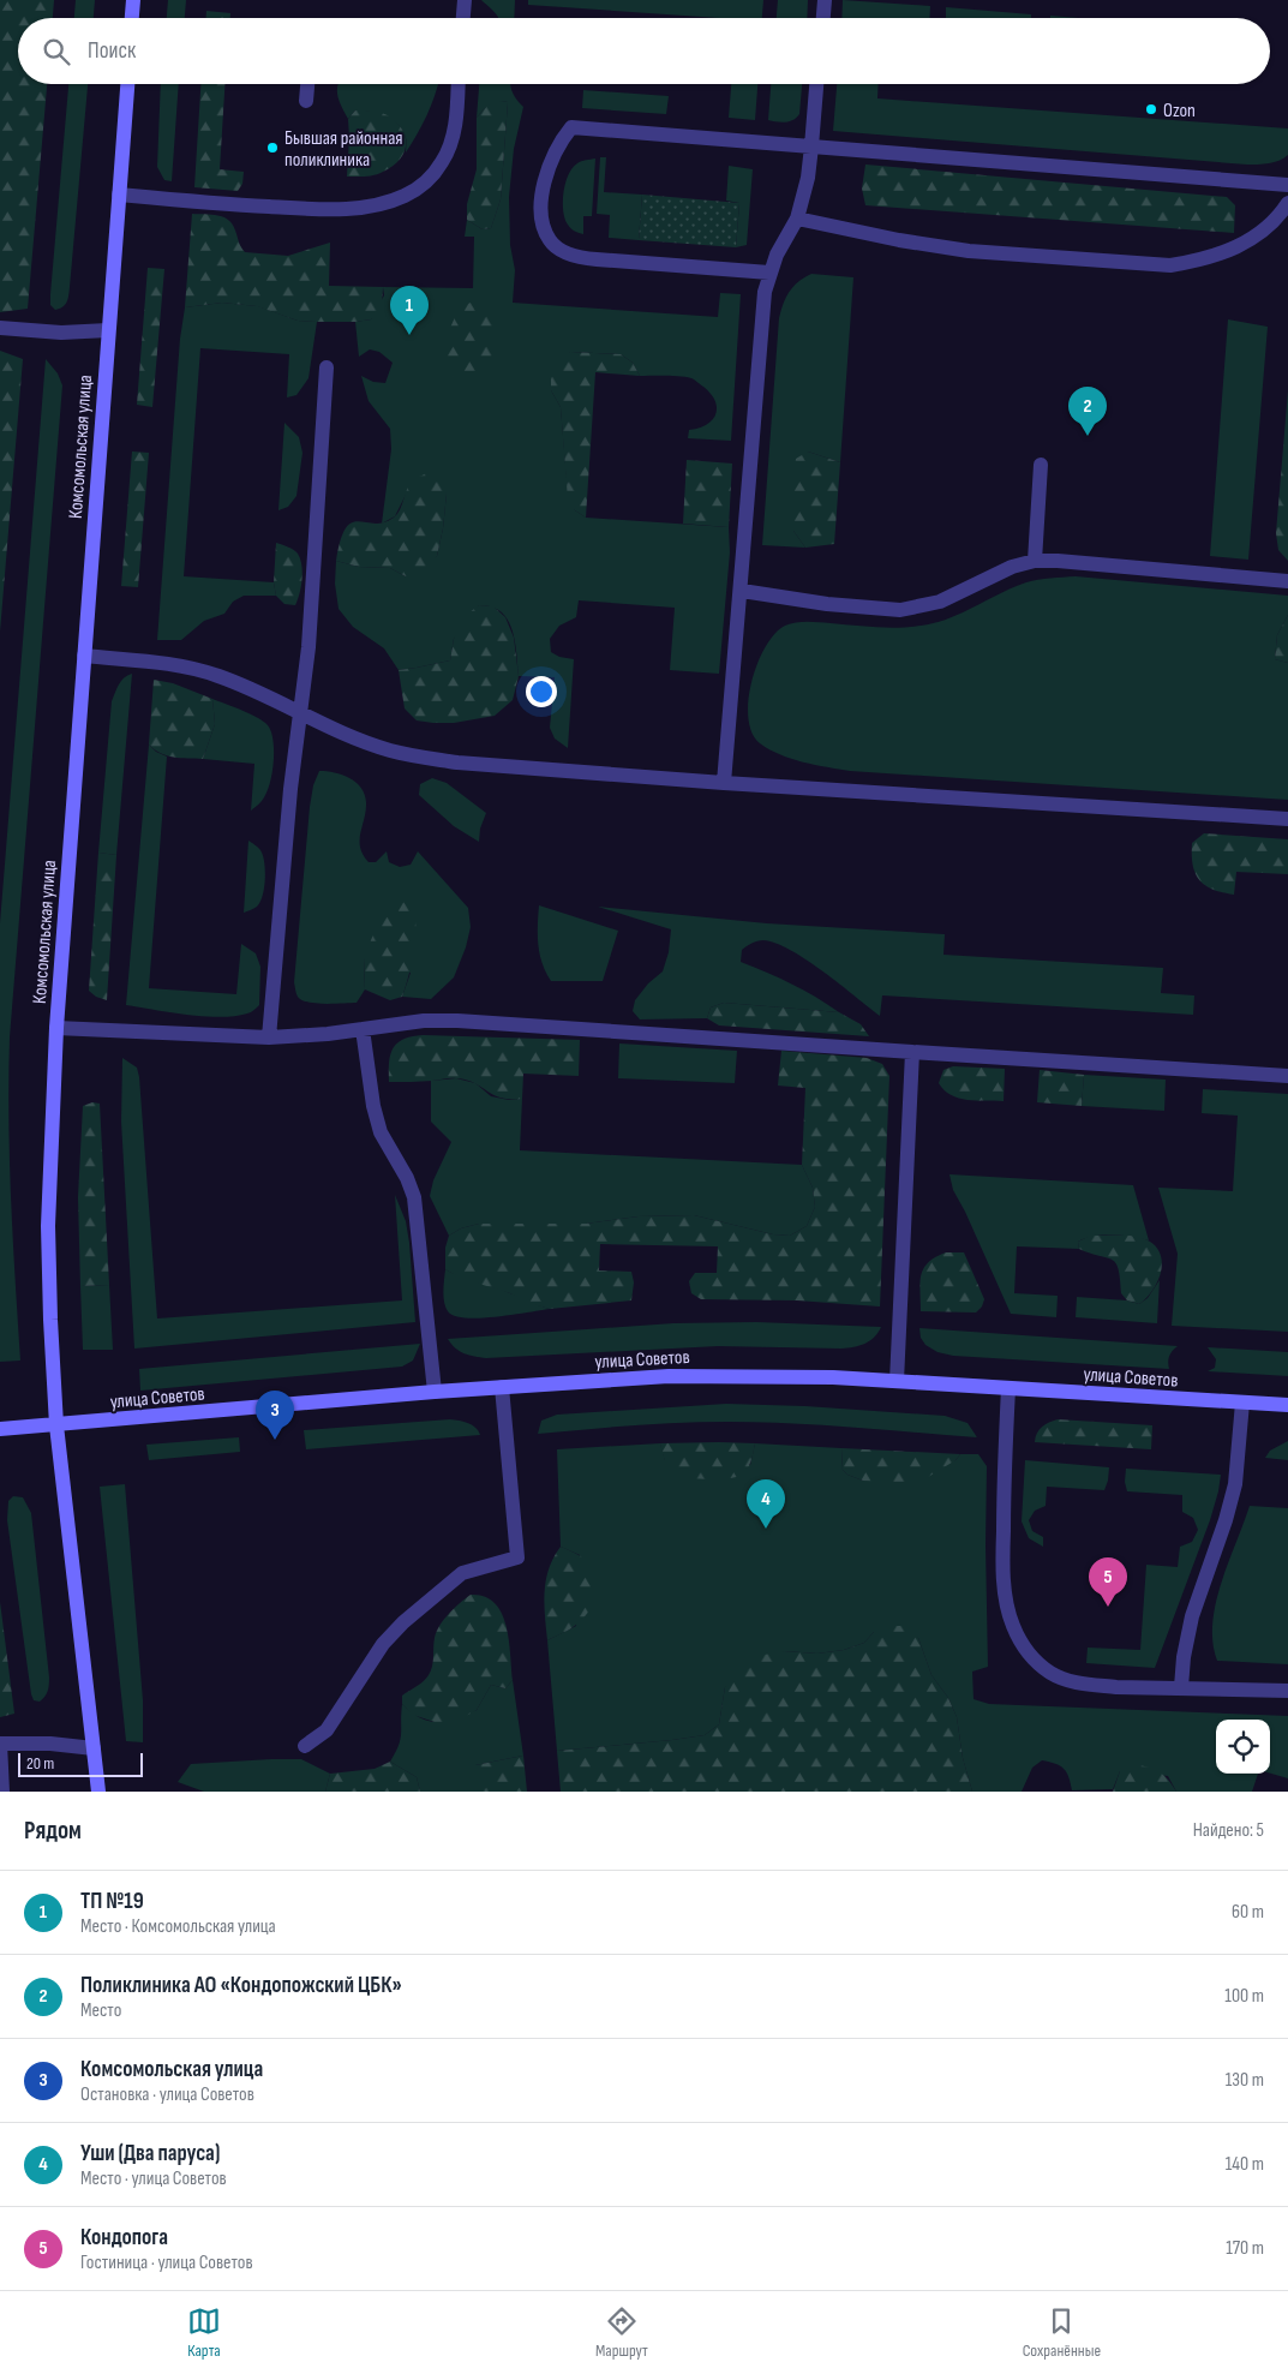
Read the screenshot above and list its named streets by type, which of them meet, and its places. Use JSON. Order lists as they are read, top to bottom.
{
  "streets": {
    "street": ["Комсомольская улица", "улица Советов"]
  },
  "crossings": [
    ["Комсомольская улица", "улица Советов"]
  ],
  "places": ["Ozon", "Бывшая районная поликлиника"],
  "scale_bar": "20 m",
  "page": {
    "search": "Поиск",
    "pins": [
      "1",
      "2",
      "3",
      "4",
      "5"
    ],
    "scale": "20 m",
    "heading": ["Рядом", "Найдено: 5"],
    "list": [
      {
        "mark": "1",
        "name": "ТП №19",
        "note": "Место · Комсомольская улица",
        "value": "60 m"
      },
      {
        "mark": "2",
        "name": "Поликлиника АО «Кондопожский ЦБК»",
        "note": "Место",
        "value": "100 m"
      },
      {
        "mark": "3",
        "name": "Комсомольская улица",
        "note": "Остановка · улица Советов",
        "value": "130 m"
      },
      {
        "mark": "4",
        "name": "Уши (Два паруса)",
        "note": "Место · улица Советов",
        "value": "140 m"
      },
      {
        "mark": "5",
        "name": "Кондопога",
        "note": "Гостиница · улица Советов",
        "value": "170 m"
      }
    ],
    "nav": ["Карта", "Маршрут", "Сохранённые"]
  }
}
